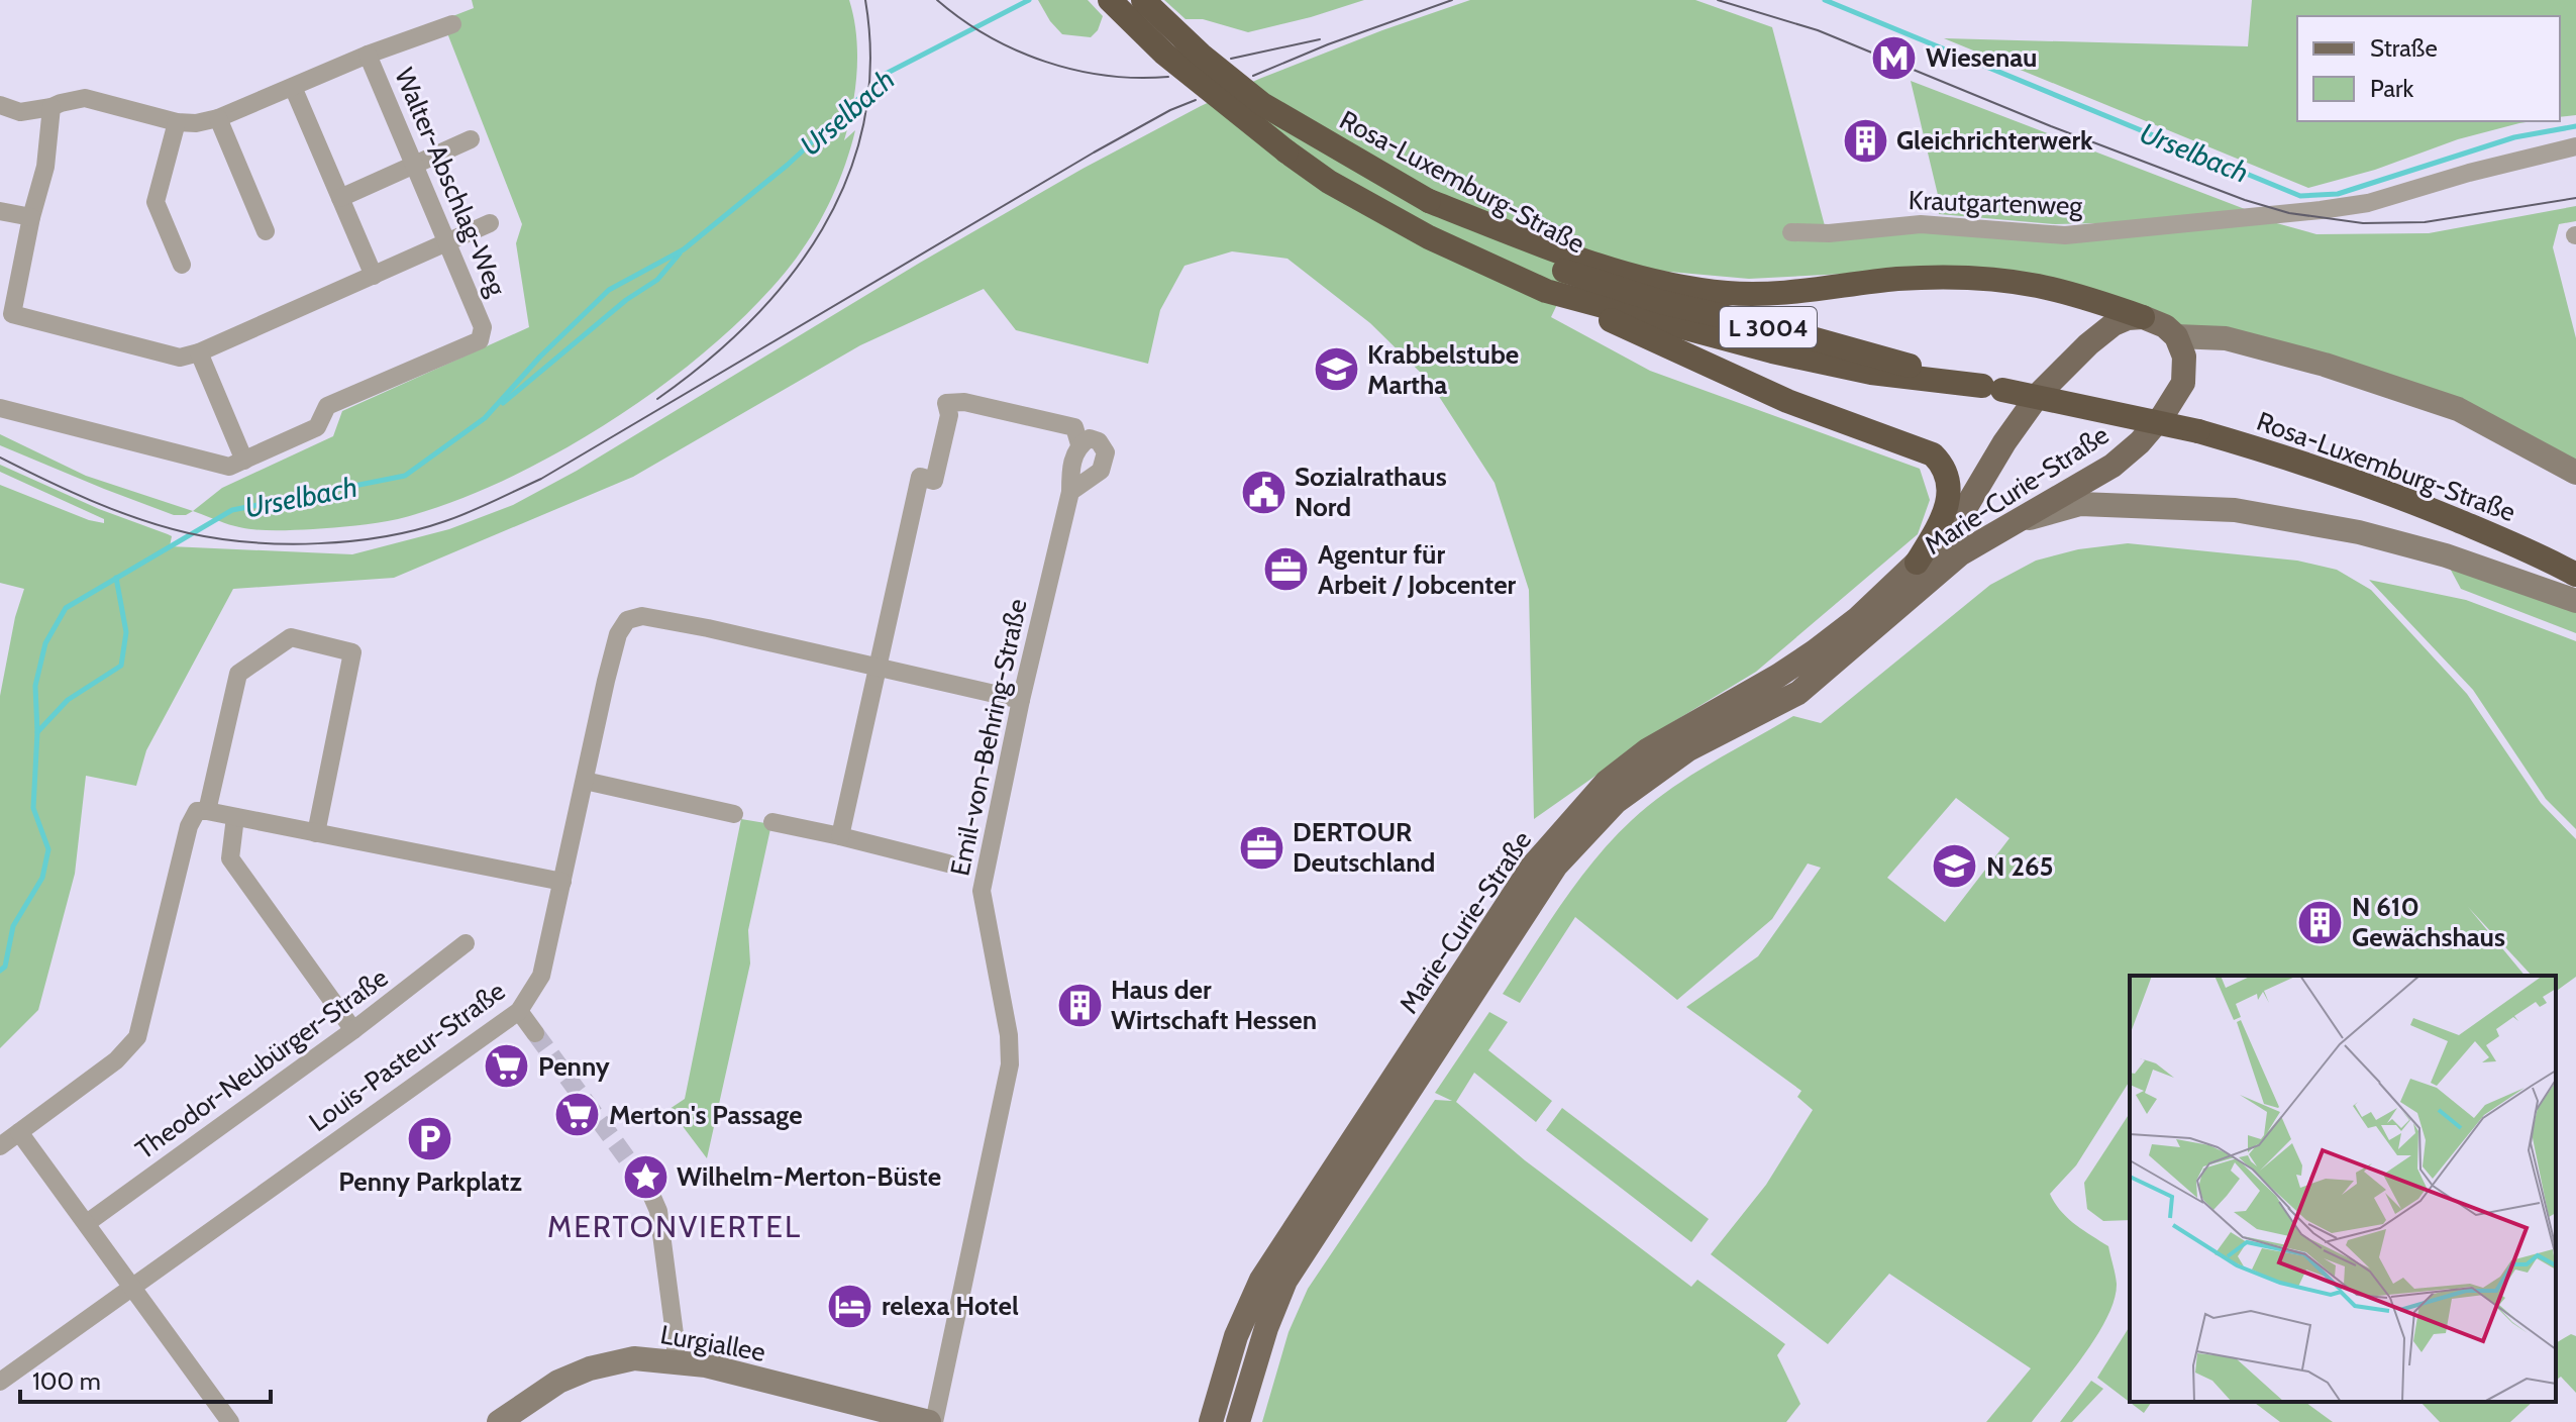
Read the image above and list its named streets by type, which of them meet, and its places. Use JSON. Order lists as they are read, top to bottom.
{
  "streets": {
    "highway": ["Rosa-Luxemburg-Straße", "L 3004"],
    "main road": ["Marie-Curie-Straße", "Lurgiallee"],
    "street": [
      "Walter-Abschlag-Weg",
      "Krautgartenweg",
      "Emil-von-Behring-Straße",
      "Louis-Pasteur-Straße",
      "Theodor-Neubürger-Straße"
    ]
  },
  "crossings": [
    ["Emil-von-Behring-Straße", "Louis-Pasteur-Straße"],
    ["Emil-von-Behring-Straße", "Lurgiallee"]
  ],
  "districts": ["MERTONVIERTEL"],
  "water": ["Urselbach"],
  "places": {
    "metro station": ["Wiesenau"],
    "building": ["Gleichrichterwerk", "N 610 Gewächshaus", "Haus der Wirtschaft Hessen"],
    "school or university": ["Krabbelstube Martha", "N 265"],
    "public building": ["Sozialrathaus Nord"],
    "office": ["Agentur für Arbeit / Jobcenter", "DERTOUR Deutschland"],
    "supermarket": ["Penny", "Merton's Passage"],
    "parking": ["Penny Parkplatz"],
    "place": ["Wilhelm-Merton-Büste"],
    "hotel": ["relexa Hotel"]
  },
  "legend": ["Straße", "Park"],
  "scale_bar": "100 m"
}
